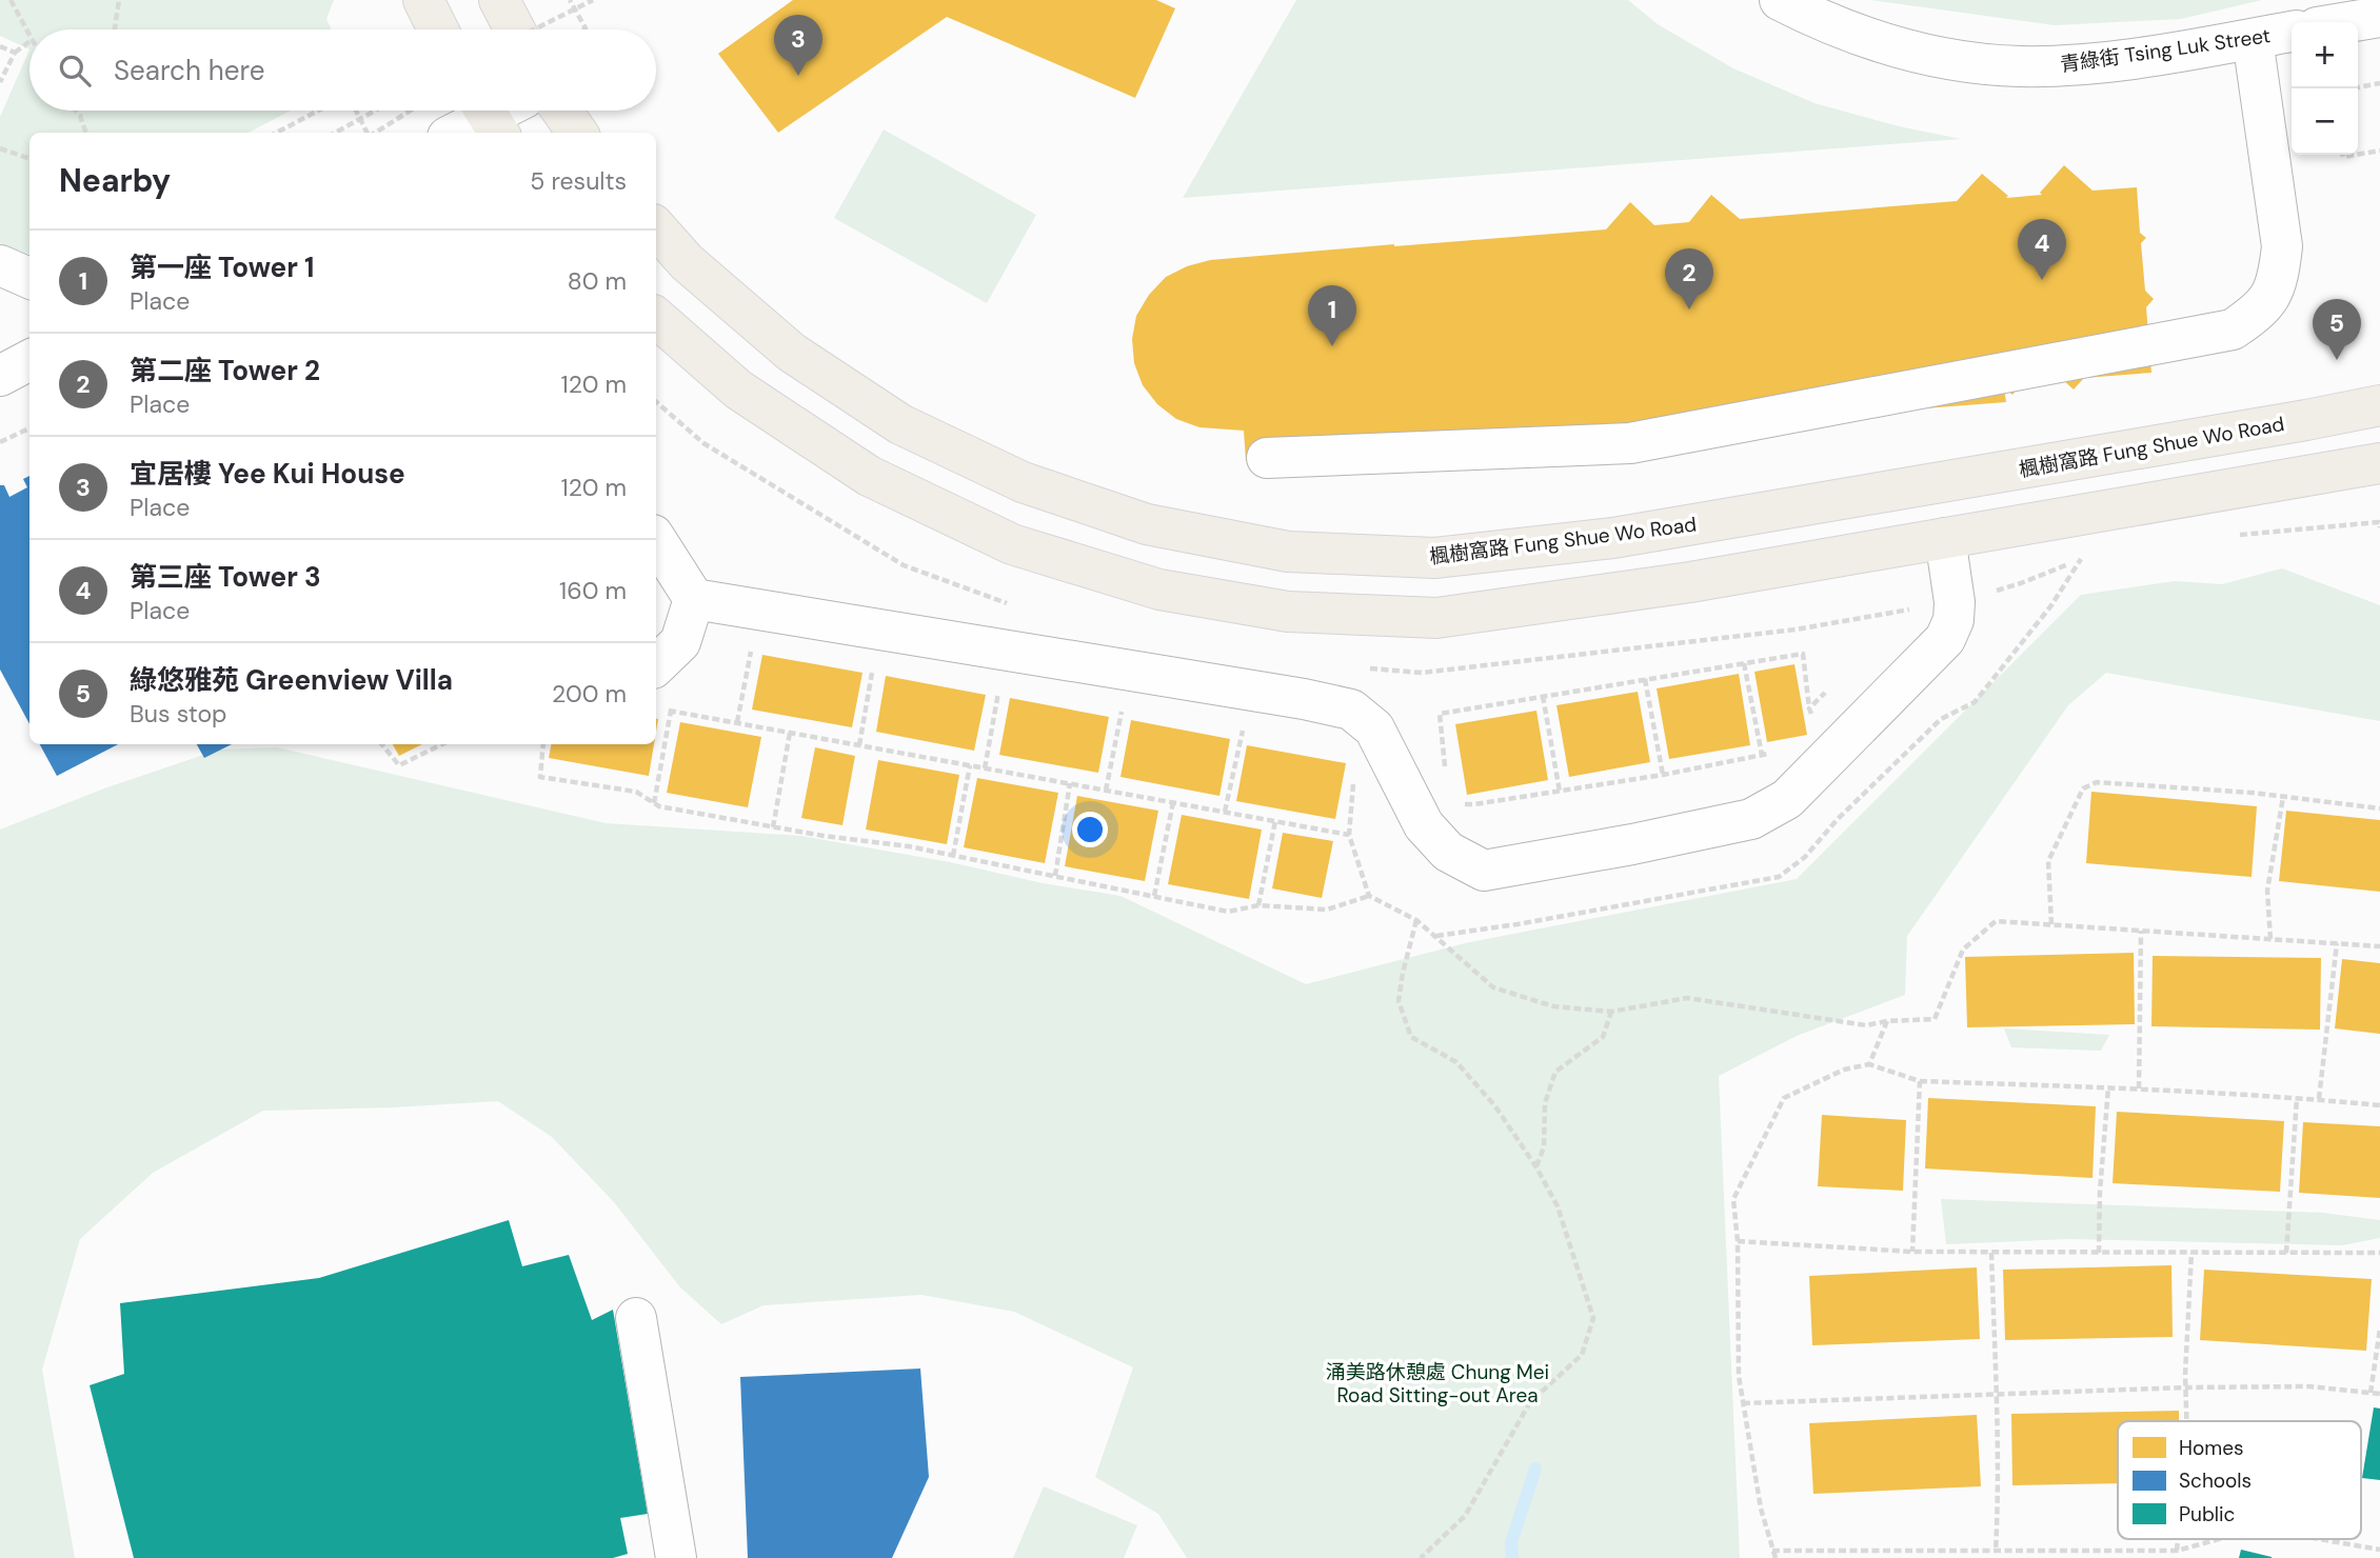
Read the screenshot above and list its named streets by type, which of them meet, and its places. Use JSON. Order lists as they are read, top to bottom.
{
  "streets": {
    "main road": ["楓樹窩路 Fung Shue Wo Road"],
    "street": ["青綠街 Tsing Luk Street"]
  },
  "parks": ["涌美路休憩處 Chung Mei Road Sitting-out Area"],
  "legend": ["Homes", "Schools", "Public"],
  "page": {
    "pins": [
      "3",
      "4",
      "2",
      "1",
      "5"
    ],
    "map_buttons": ["+", "−"],
    "search": "Search here",
    "heading": ["Nearby", "5 results"],
    "list": [
      {
        "mark": "1",
        "name": "第一座 Tower 1",
        "note": "Place",
        "value": "80 m"
      },
      {
        "mark": "2",
        "name": "第二座 Tower 2",
        "note": "Place",
        "value": "120 m"
      },
      {
        "mark": "3",
        "name": "宜居樓 Yee Kui House",
        "note": "Place",
        "value": "120 m"
      },
      {
        "mark": "4",
        "name": "第三座 Tower 3",
        "note": "Place",
        "value": "160 m"
      },
      {
        "mark": "5",
        "name": "綠悠雅苑 Greenview Villa",
        "note": "Bus stop",
        "value": "200 m"
      }
    ]
  }
}
